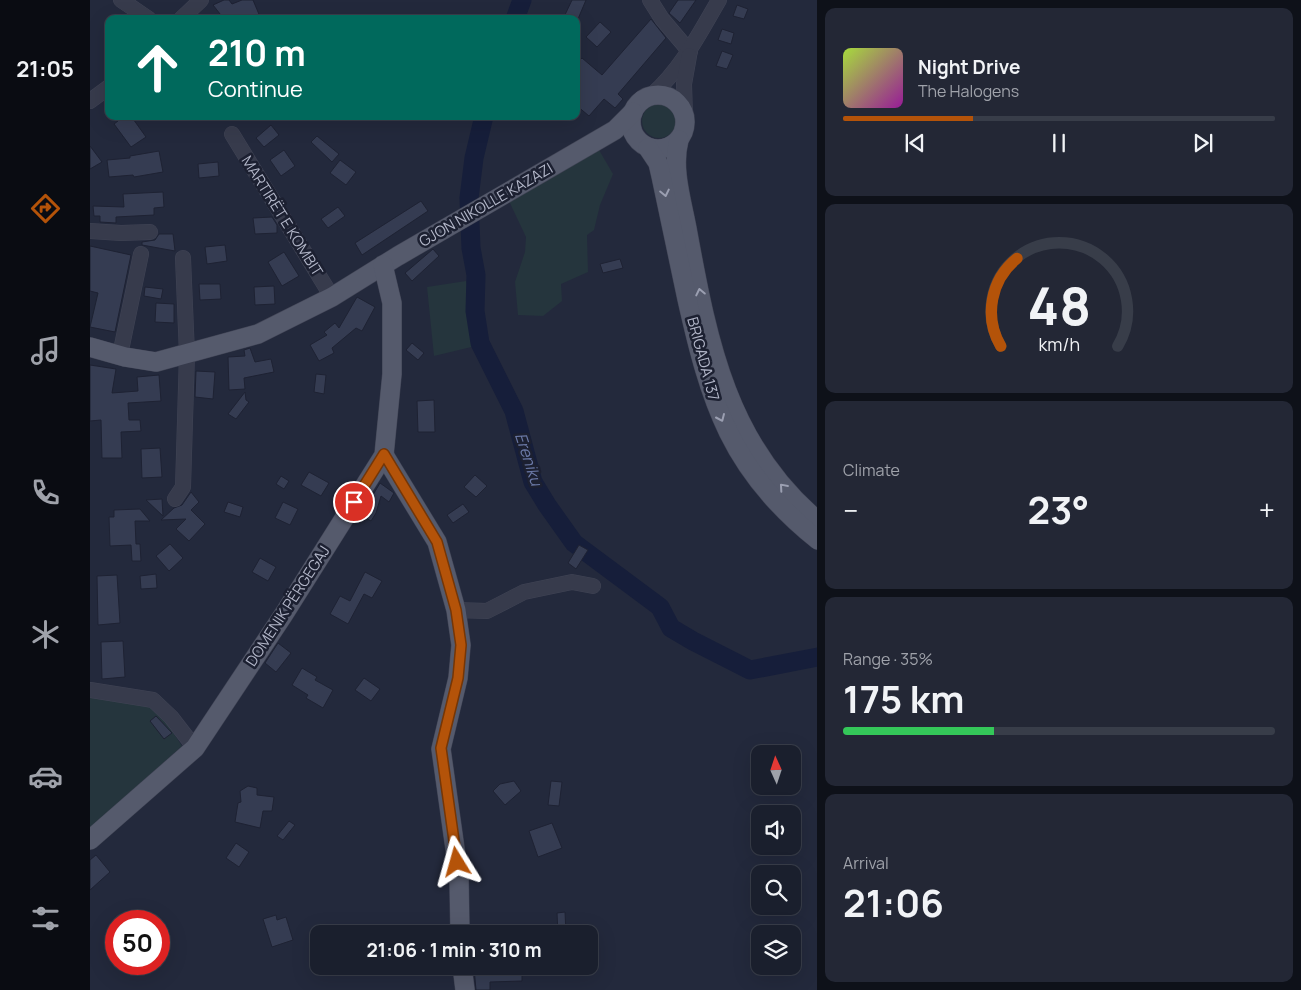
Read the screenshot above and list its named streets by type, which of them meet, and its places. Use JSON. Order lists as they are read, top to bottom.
{
  "streets": {
    "main road": ["GJON NIKOLLE KAZAZI", "BRIGADA 137", "DOMENIK PËRGEGAJ"],
    "street": ["MARTIRËT E KOMBIT"]
  },
  "crossings": [
    ["GJON NIKOLLE KAZAZI", "BRIGADA 137"],
    ["GJON NIKOLLE KAZAZI", "DOMENIK PËRGEGAJ"]
  ],
  "water": ["Ereniku"],
  "north": "top",
  "page": {
    "tabs": "21:05",
    "turn": ["210 m", "Continue"],
    "song": ["Night Drive", "The Halogens"],
    "tile": [
      "Climate",
      ["Range · 35%", "175 km"],
      ["Arrival", "21:06"]
    ],
    "heat": ["−", "23°", "+"],
    "limit": "50",
    "trip": "21:06 · 1 min · 310 m",
    "gauge": ["48", "km/h"]
  }
}
